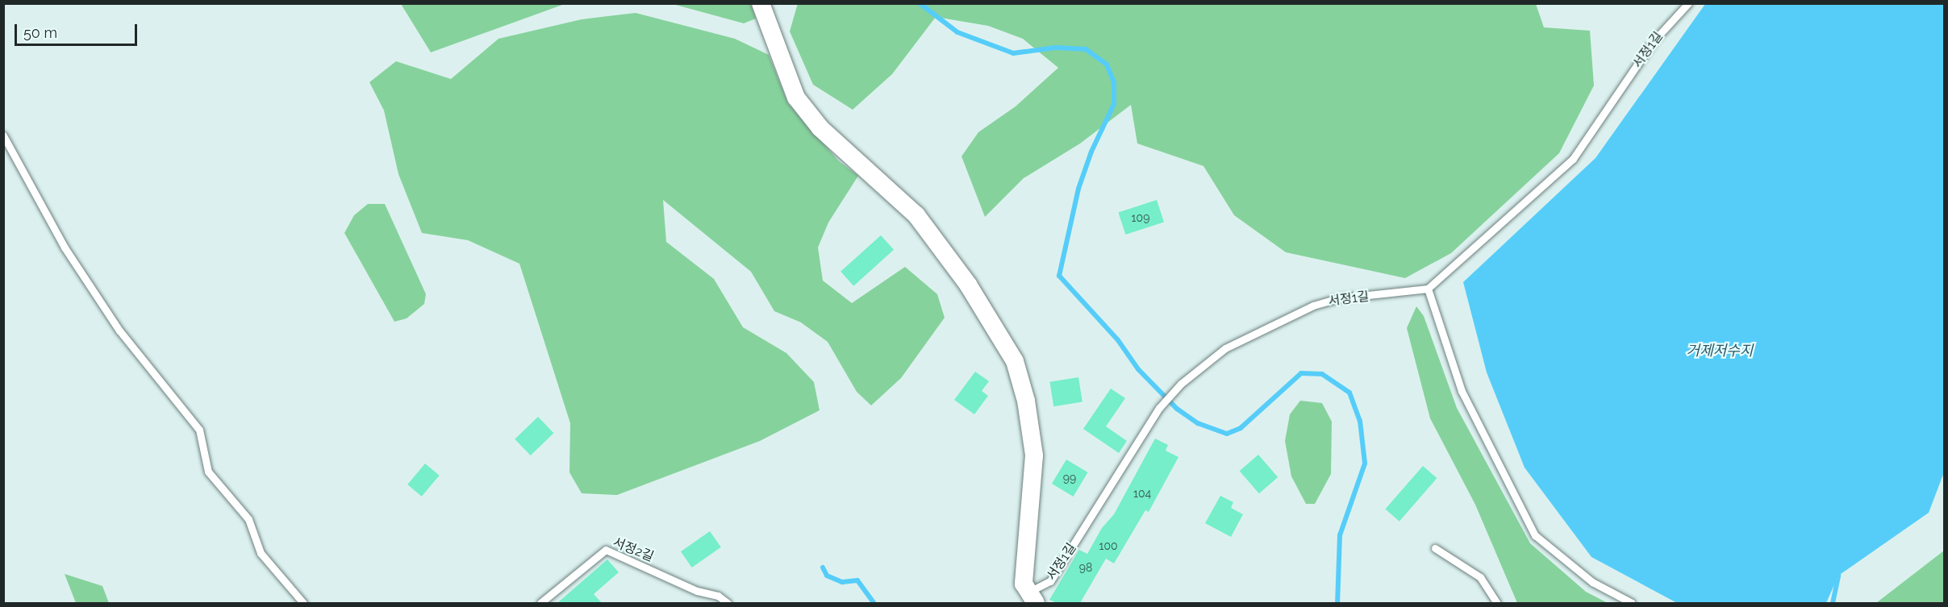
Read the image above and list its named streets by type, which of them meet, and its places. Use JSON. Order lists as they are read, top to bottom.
{
  "streets": {
    "lane": ["서정1길", "서정2길"]
  },
  "water": ["거제저수지"],
  "house_numbers": [
    "109",
    "99",
    "104",
    "100",
    "98"
  ],
  "scale_bar": "50 m"
}
